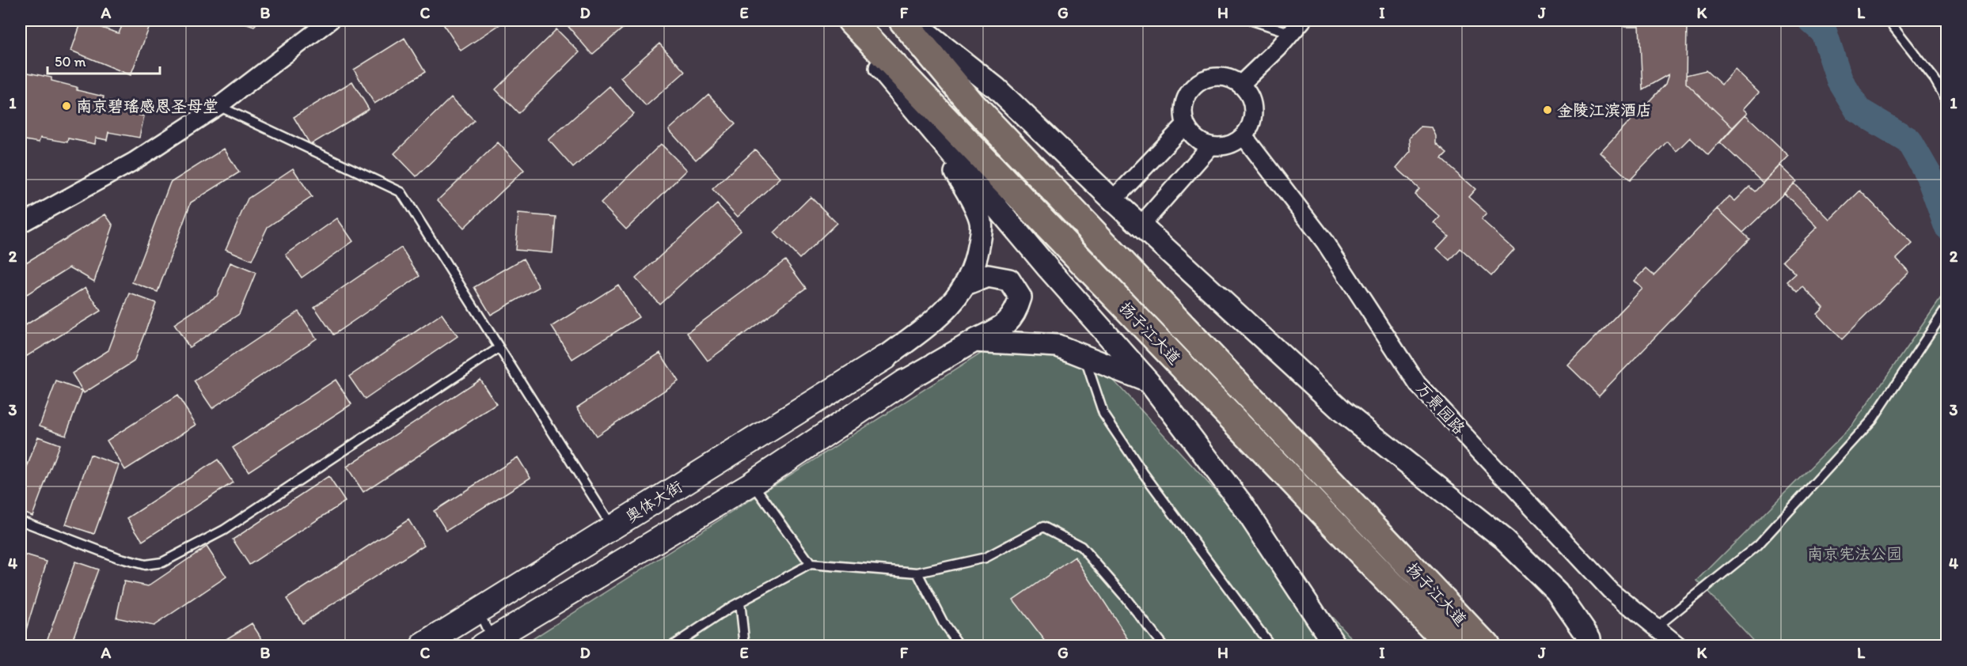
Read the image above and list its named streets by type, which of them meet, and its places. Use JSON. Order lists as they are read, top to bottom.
{
  "streets": {
    "highway": ["扬子江大道"],
    "main road": ["奥体大街"],
    "street": ["万景园路"]
  },
  "parks": ["南京宪法公园"],
  "places": ["南京碧瑶感恩圣母堂", "金陵江滨酒店"],
  "scale_bar": "50 m",
  "grid": {
    "columns": [
      "A",
      "B",
      "C",
      "D",
      "E",
      "F",
      "G",
      "H",
      "I",
      "J",
      "K",
      "L"
    ],
    "rows": [
      "1",
      "2",
      "3",
      "4"
    ]
  }
}
